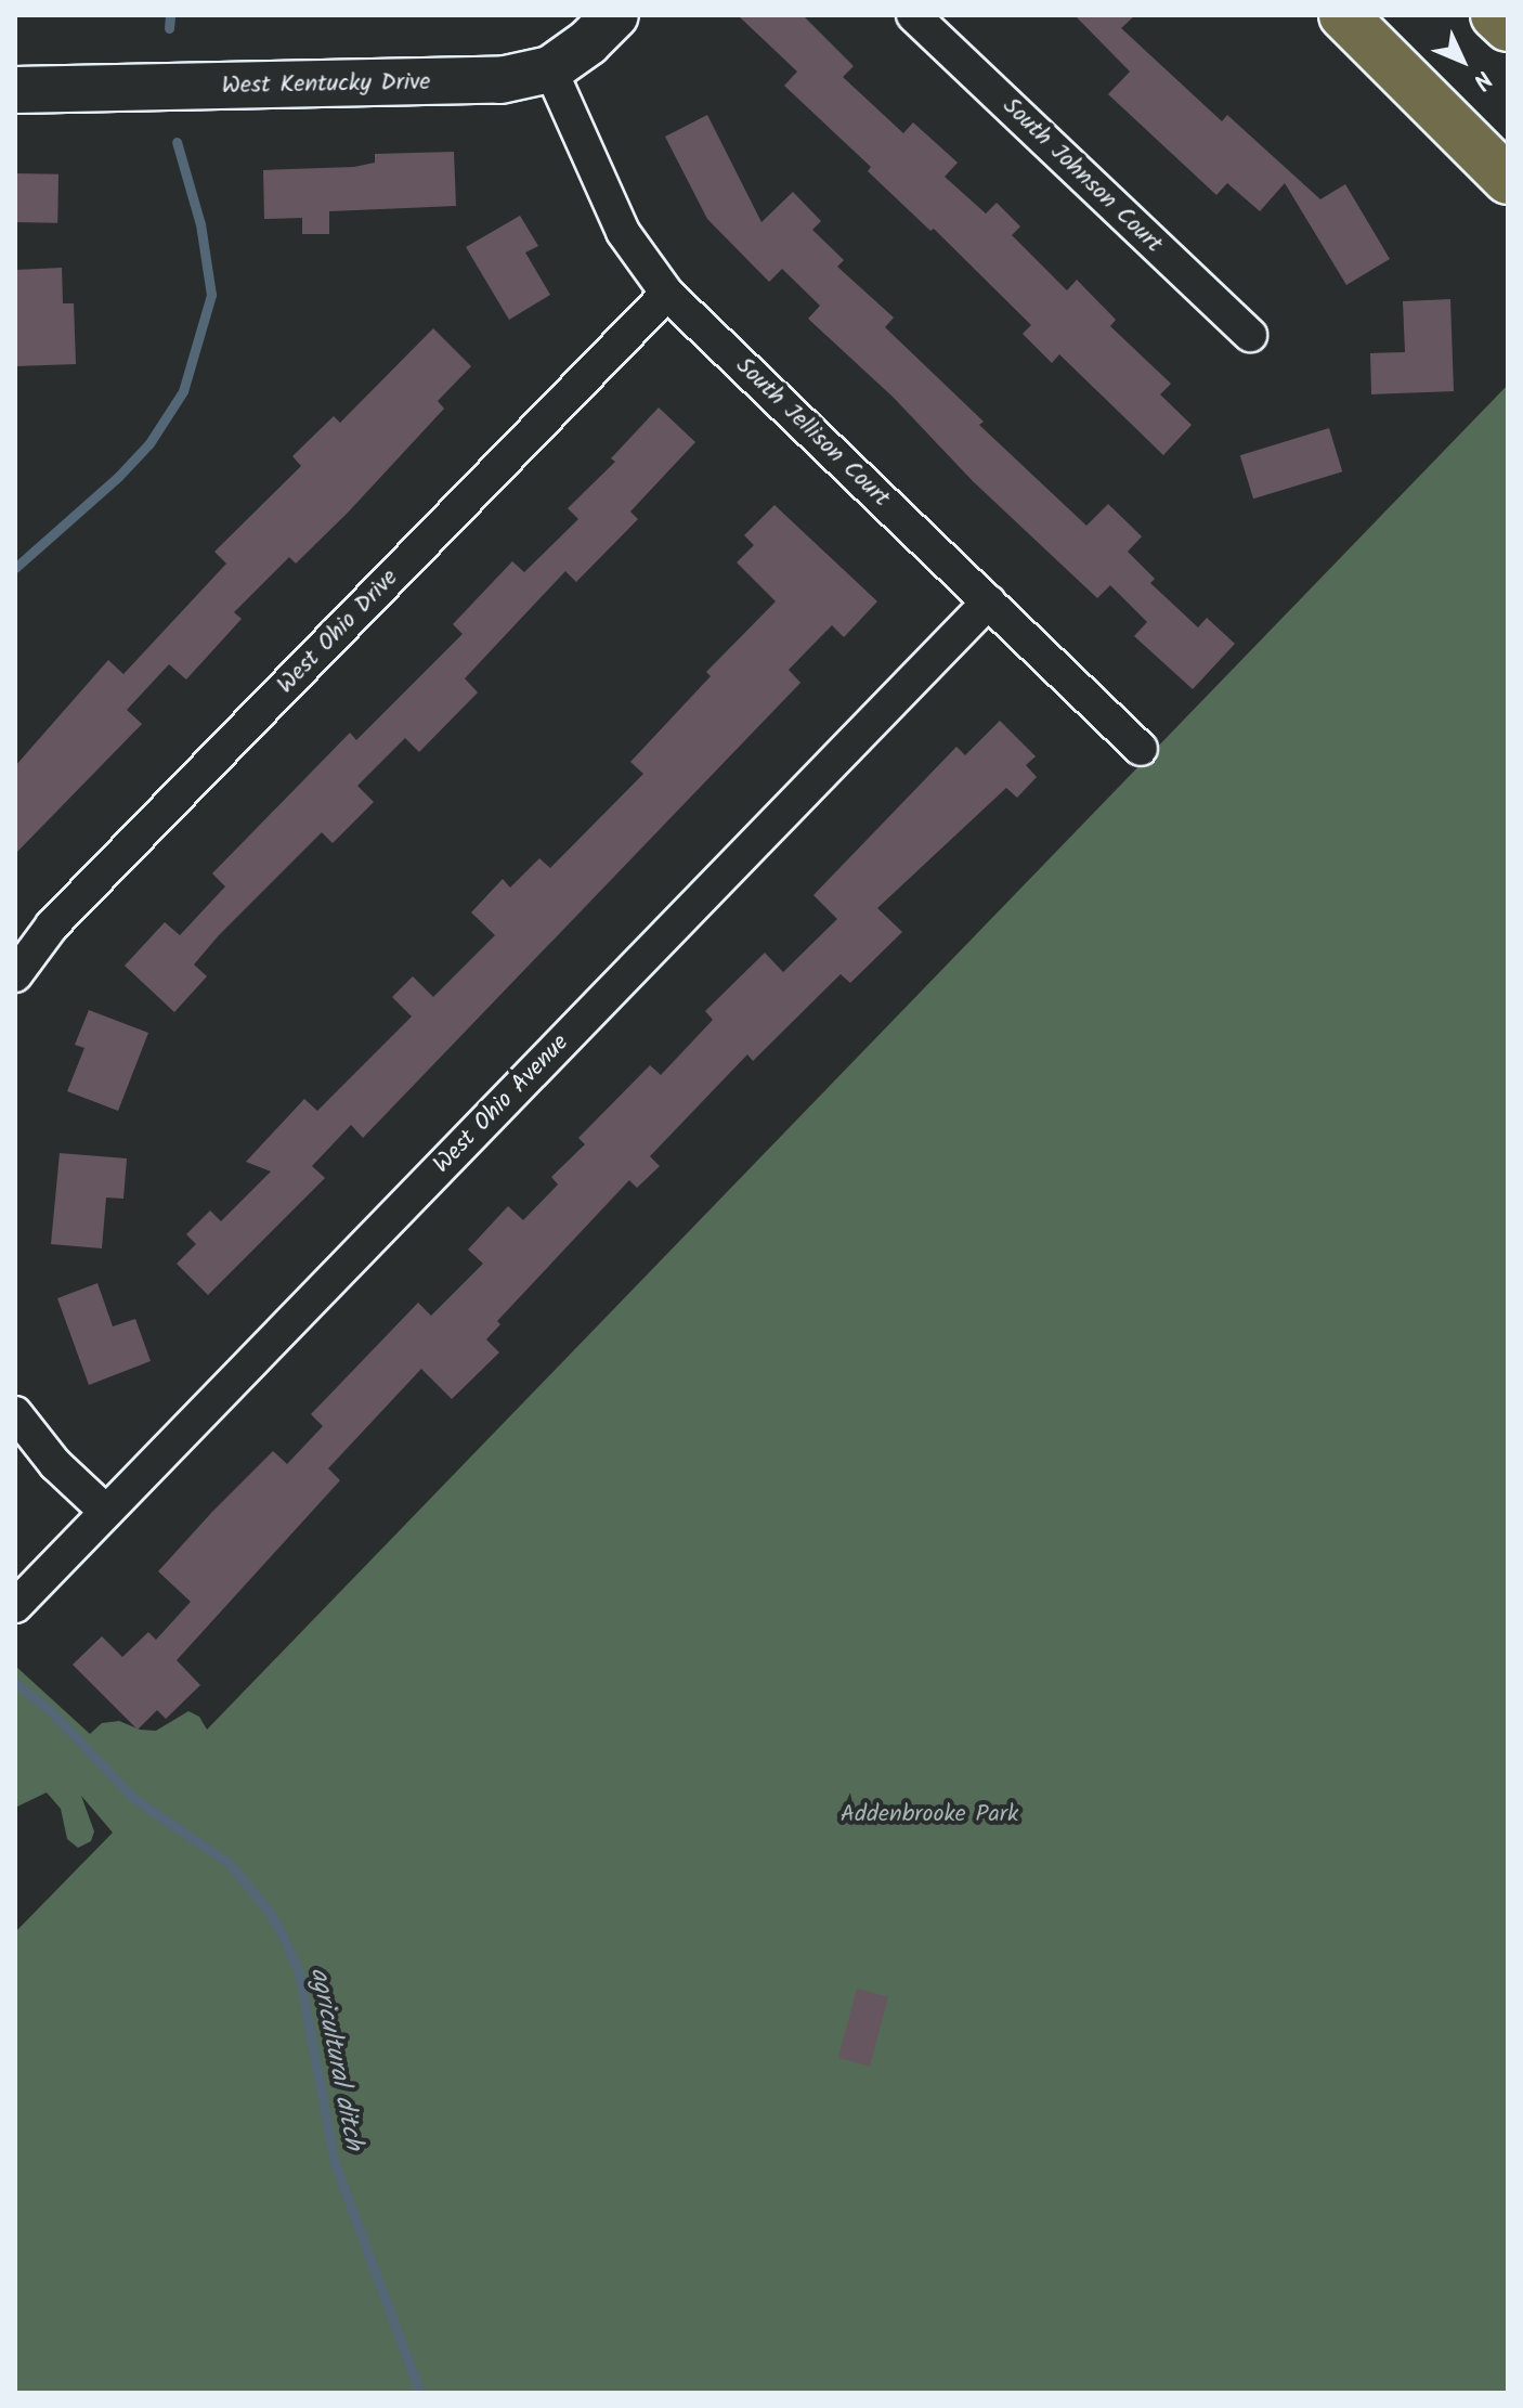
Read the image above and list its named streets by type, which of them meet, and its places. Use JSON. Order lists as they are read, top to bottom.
{
  "streets": {
    "street": [
      "West Kentucky Drive",
      "South Johnson Court",
      "South Jellison Court",
      "West Ohio Drive",
      "West Ohio Avenue"
    ]
  },
  "crossings": [
    ["West Kentucky Drive", "South Jellison Court"],
    ["South Jellison Court", "West Ohio Drive"],
    ["South Jellison Court", "West Ohio Avenue"]
  ],
  "water": ["agricultural ditch"],
  "parks": ["Addenbrooke Park"],
  "north": "bottom right"
}
